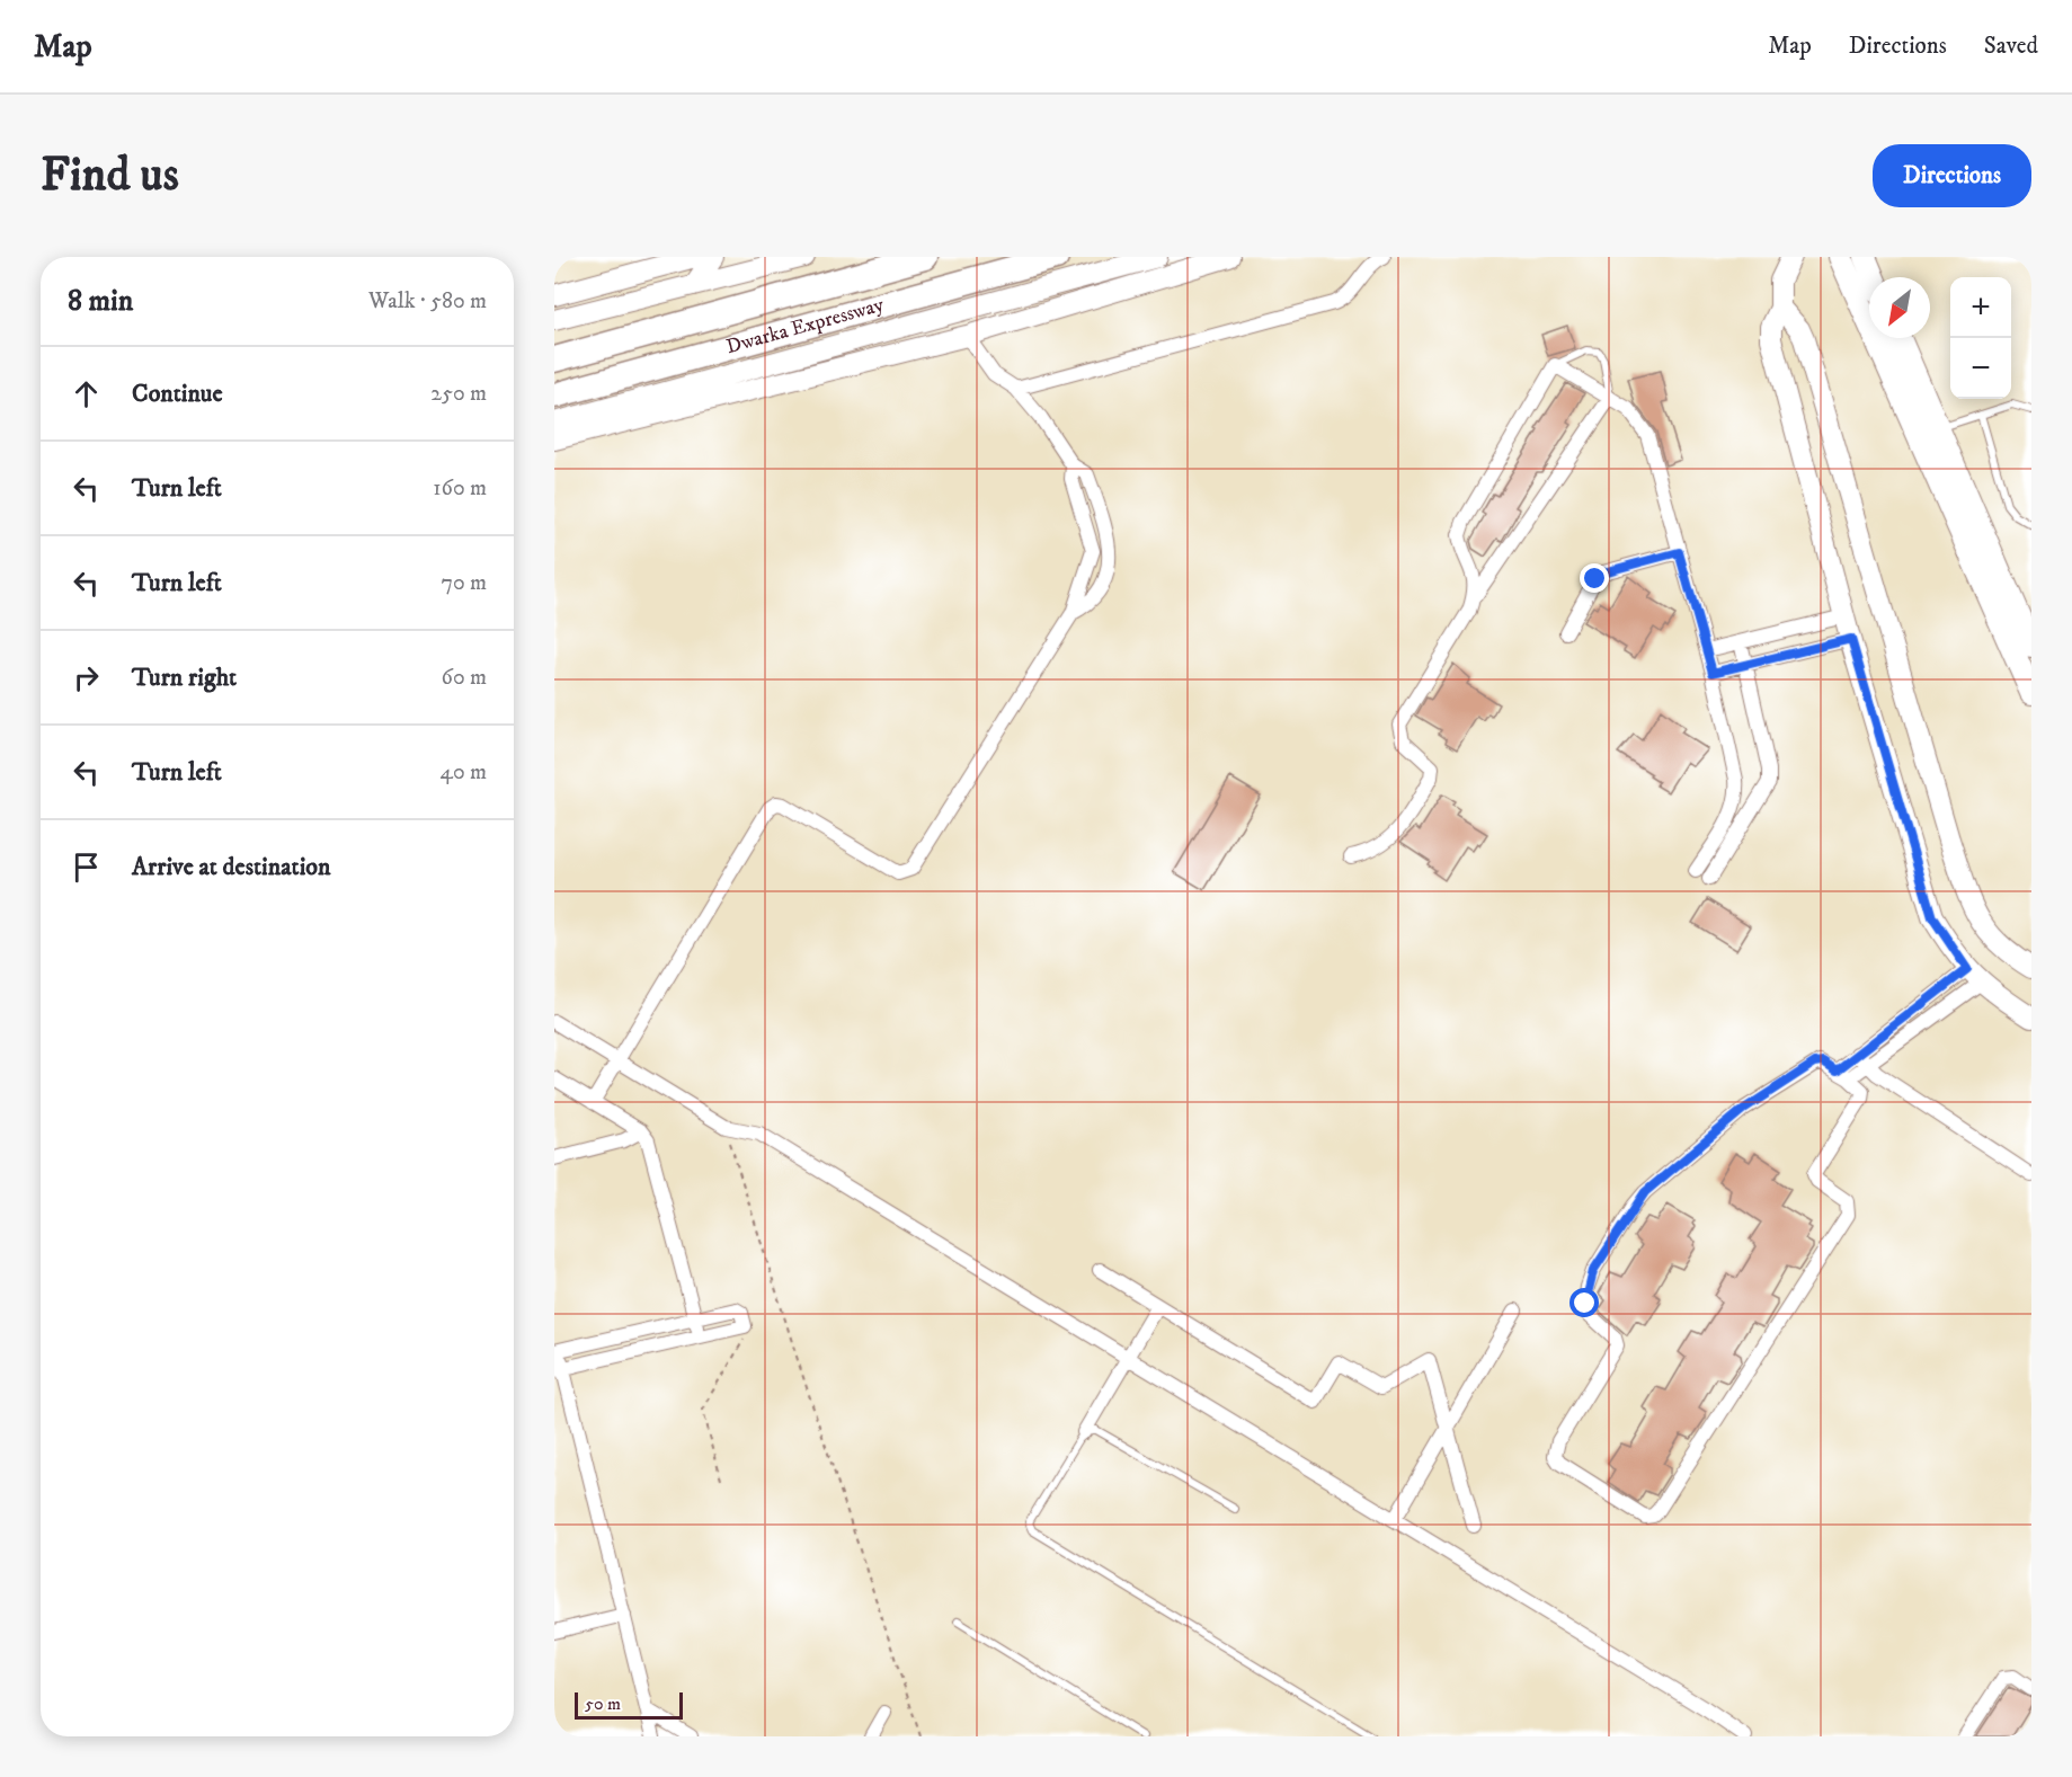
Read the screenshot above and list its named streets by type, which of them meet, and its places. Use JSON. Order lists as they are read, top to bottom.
{
  "streets": {
    "highway": ["Dwarka Expressway"]
  },
  "scale_bar": "50 m",
  "north": "bottom left",
  "page": {
    "header": "Map",
    "nav": ["Map", "Directions", "Saved"],
    "buttons": "Directions",
    "title": "Find us",
    "heading": ["8 min", "Walk · 580 m"],
    "map_buttons": ["+", "−"],
    "list": [
      ["Continue", "250 m"],
      ["Turn left", "160 m"],
      ["Turn left", "70 m"],
      ["Turn right", "60 m"],
      ["Turn left", "40 m"],
      "Arrive at destination"
    ],
    "scale": "50 m"
  }
}
